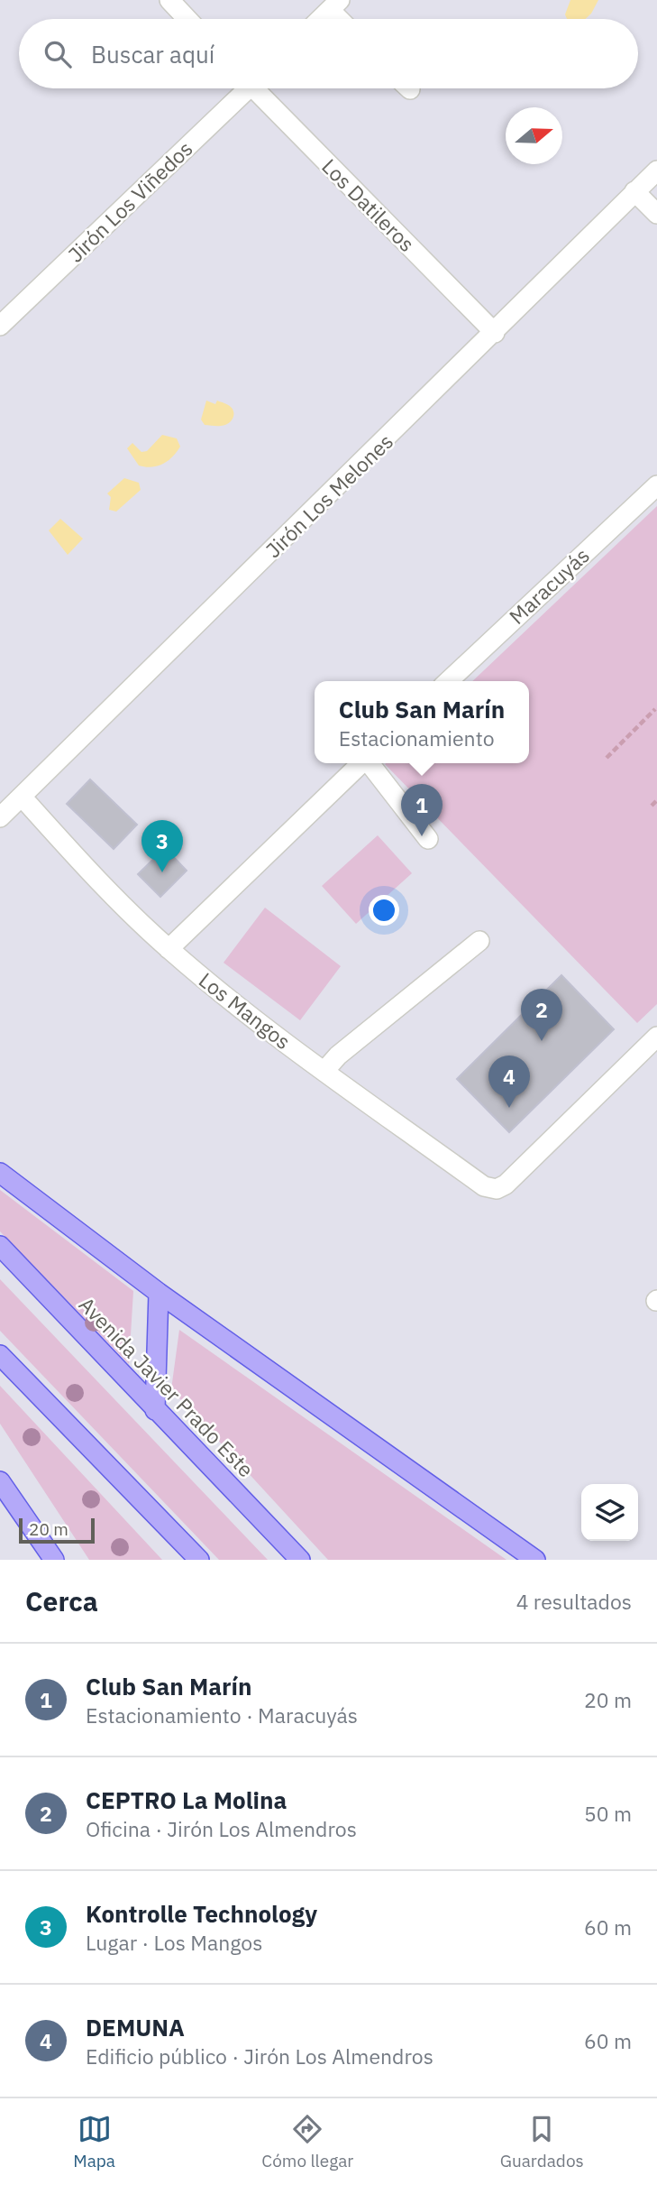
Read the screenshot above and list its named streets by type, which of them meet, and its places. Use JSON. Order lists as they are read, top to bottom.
{
  "streets": {
    "main road": ["Avenida Javier Prado Este"],
    "street": [
      "Jirón Los Viñedos",
      "Los Datileros",
      "Jirón Los Melones",
      "Maracuyás",
      "Los Mangos"
    ]
  },
  "crossings": [
    ["Los Datileros", "Jirón Los Melones"],
    ["Jirón Los Melones", "Los Mangos"]
  ],
  "scale_bar": "20 m",
  "north": "right",
  "page": {
    "search": "Buscar aquí",
    "popup": ["Club San Marín", "Estacionamiento"],
    "pins": [
      "1",
      "3",
      "2",
      "4"
    ],
    "scale": "20 m",
    "heading": ["Cerca", "4 resultados"],
    "list": [
      {
        "mark": "1",
        "name": "Club San Marín",
        "note": "Estacionamiento · Maracuyás",
        "value": "20 m"
      },
      {
        "mark": "2",
        "name": "CEPTRO La Molina",
        "note": "Oficina · Jirón Los Almendros",
        "value": "50 m"
      },
      {
        "mark": "3",
        "name": "Kontrolle Technology",
        "note": "Lugar · Los Mangos",
        "value": "60 m"
      },
      {
        "mark": "4",
        "name": "DEMUNA",
        "note": "Edificio público · Jirón Los Almendros",
        "value": "60 m"
      }
    ],
    "nav": ["Mapa", "Cómo llegar", "Guardados"]
  }
}
